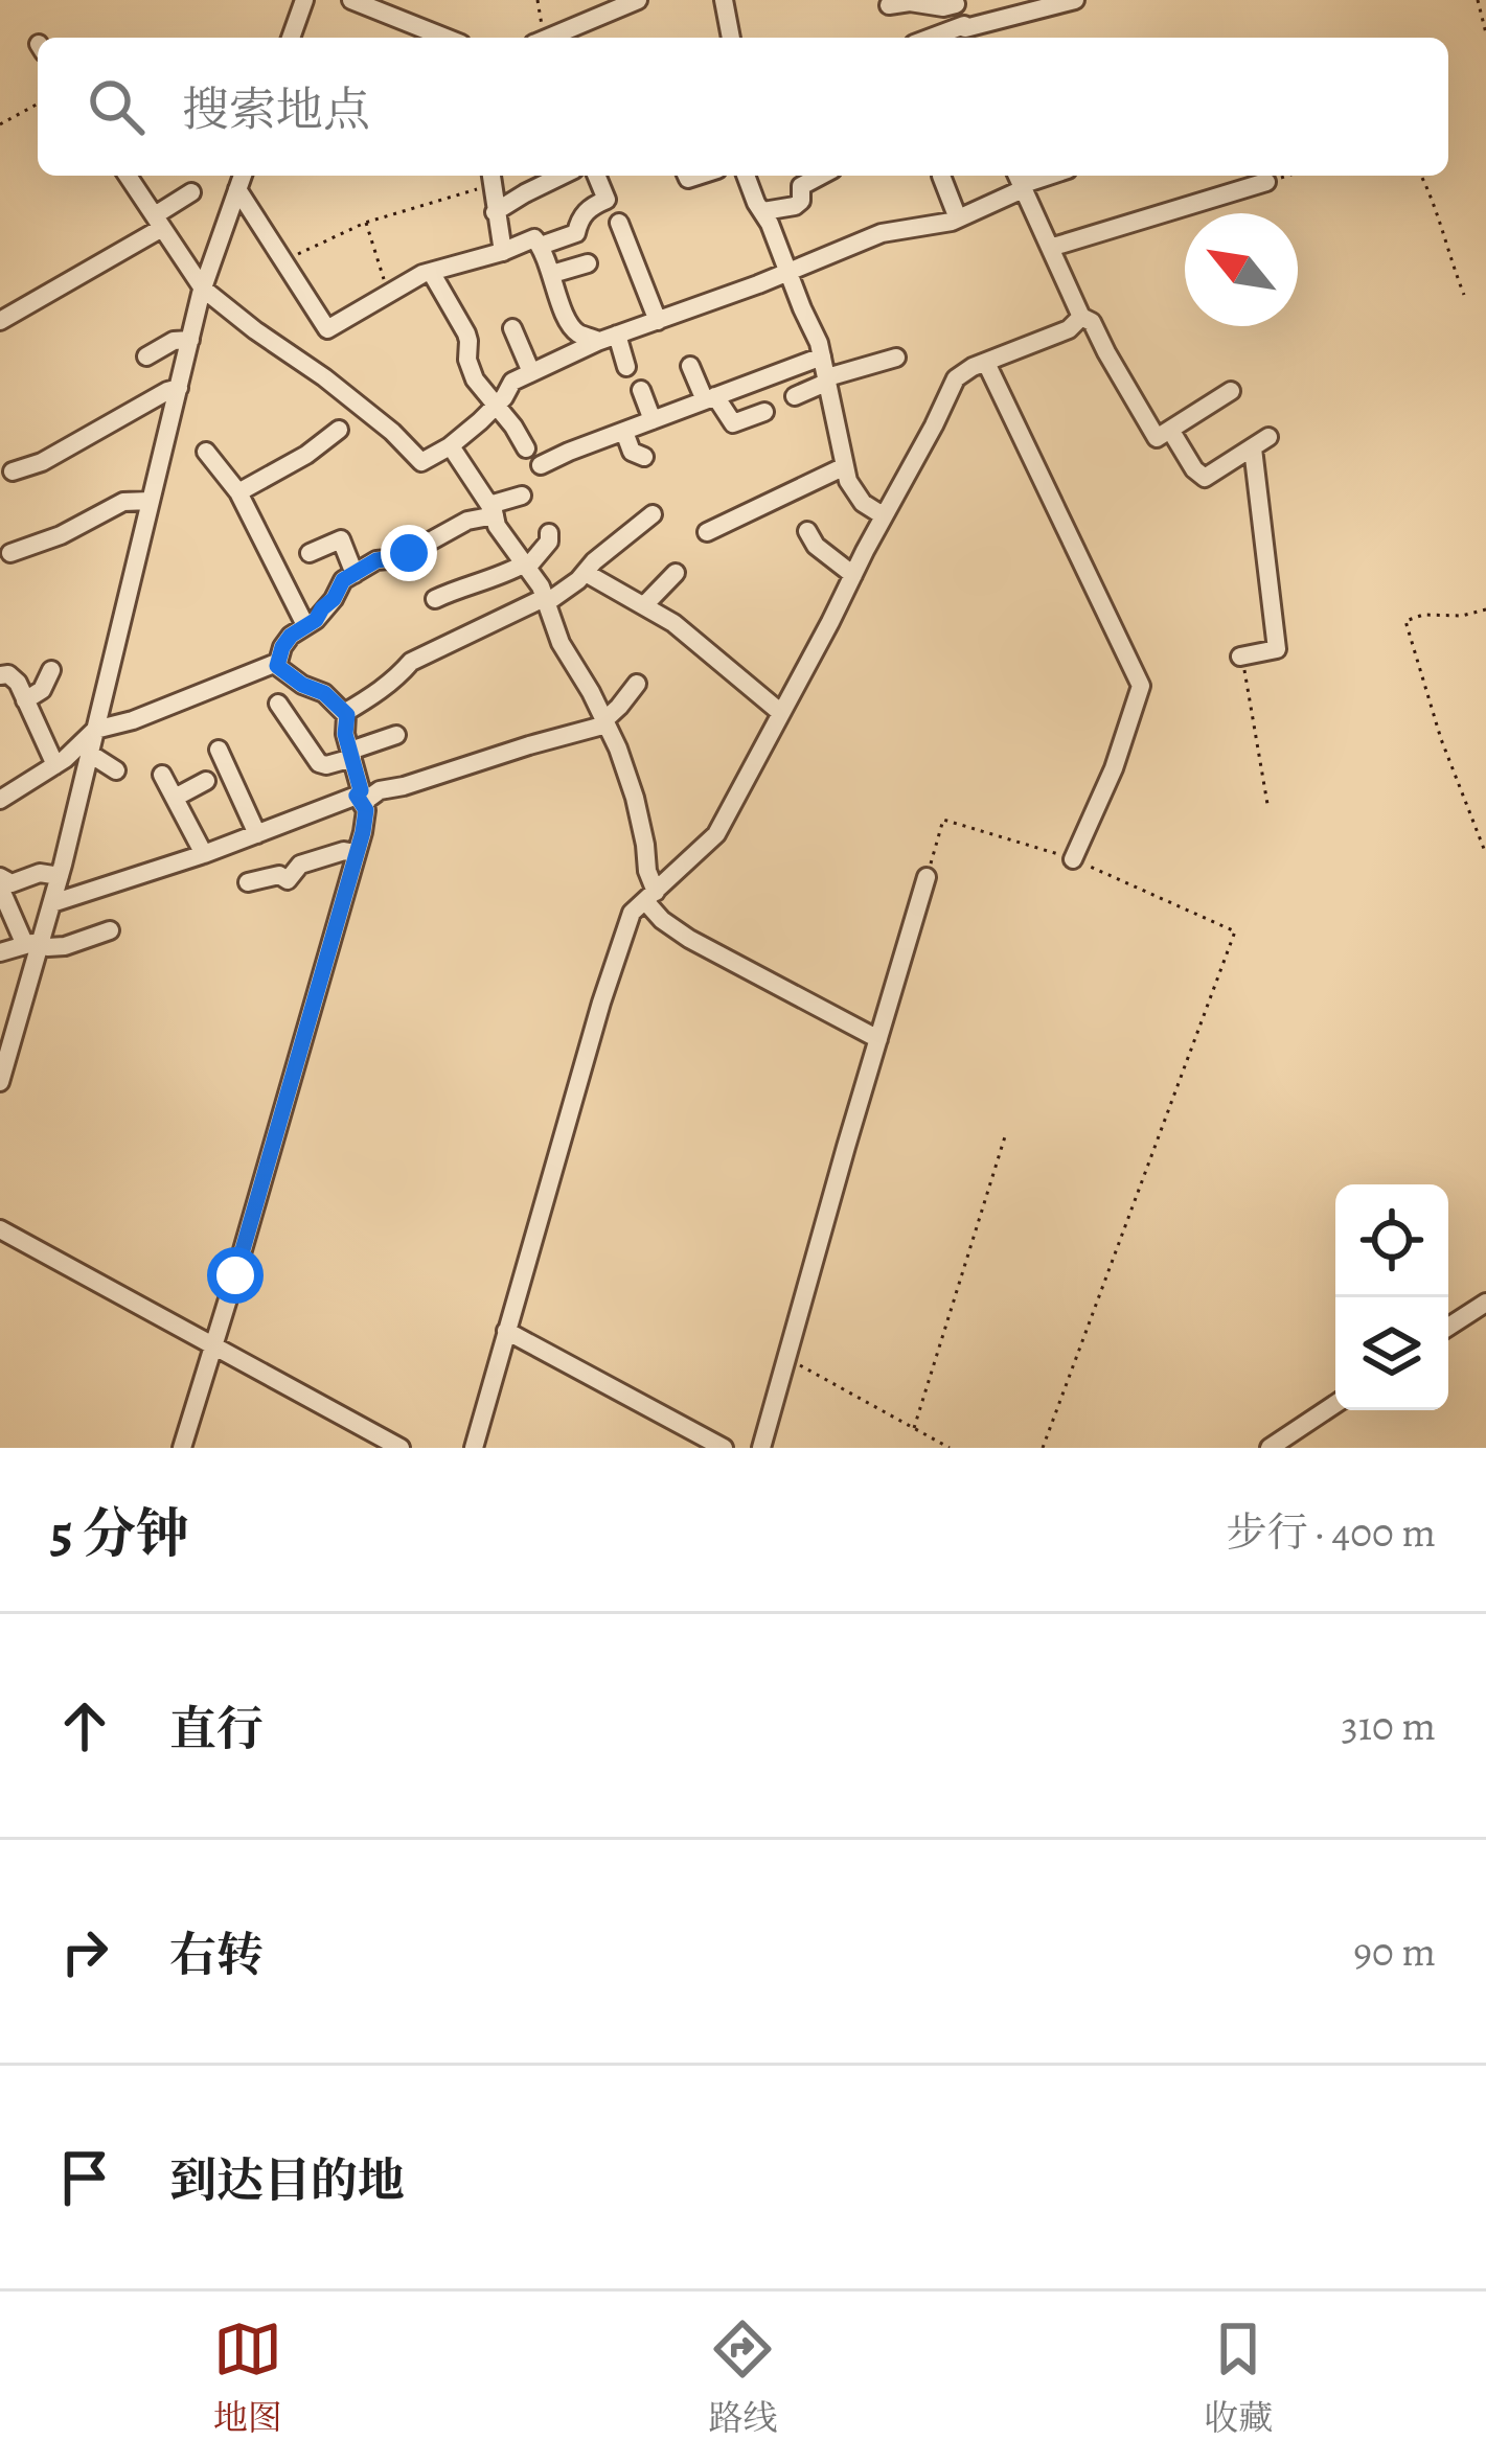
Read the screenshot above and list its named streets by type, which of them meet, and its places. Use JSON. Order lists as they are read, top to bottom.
{
  "north": "top left",
  "page": {
    "search": "搜索地点",
    "heading": ["5 分钟", "步行 · 400 m"],
    "list": [
      ["直行", "310 m"],
      ["右转", "90 m"],
      "到达目的地"
    ],
    "nav": ["地图", "路线", "收藏"]
  }
}
